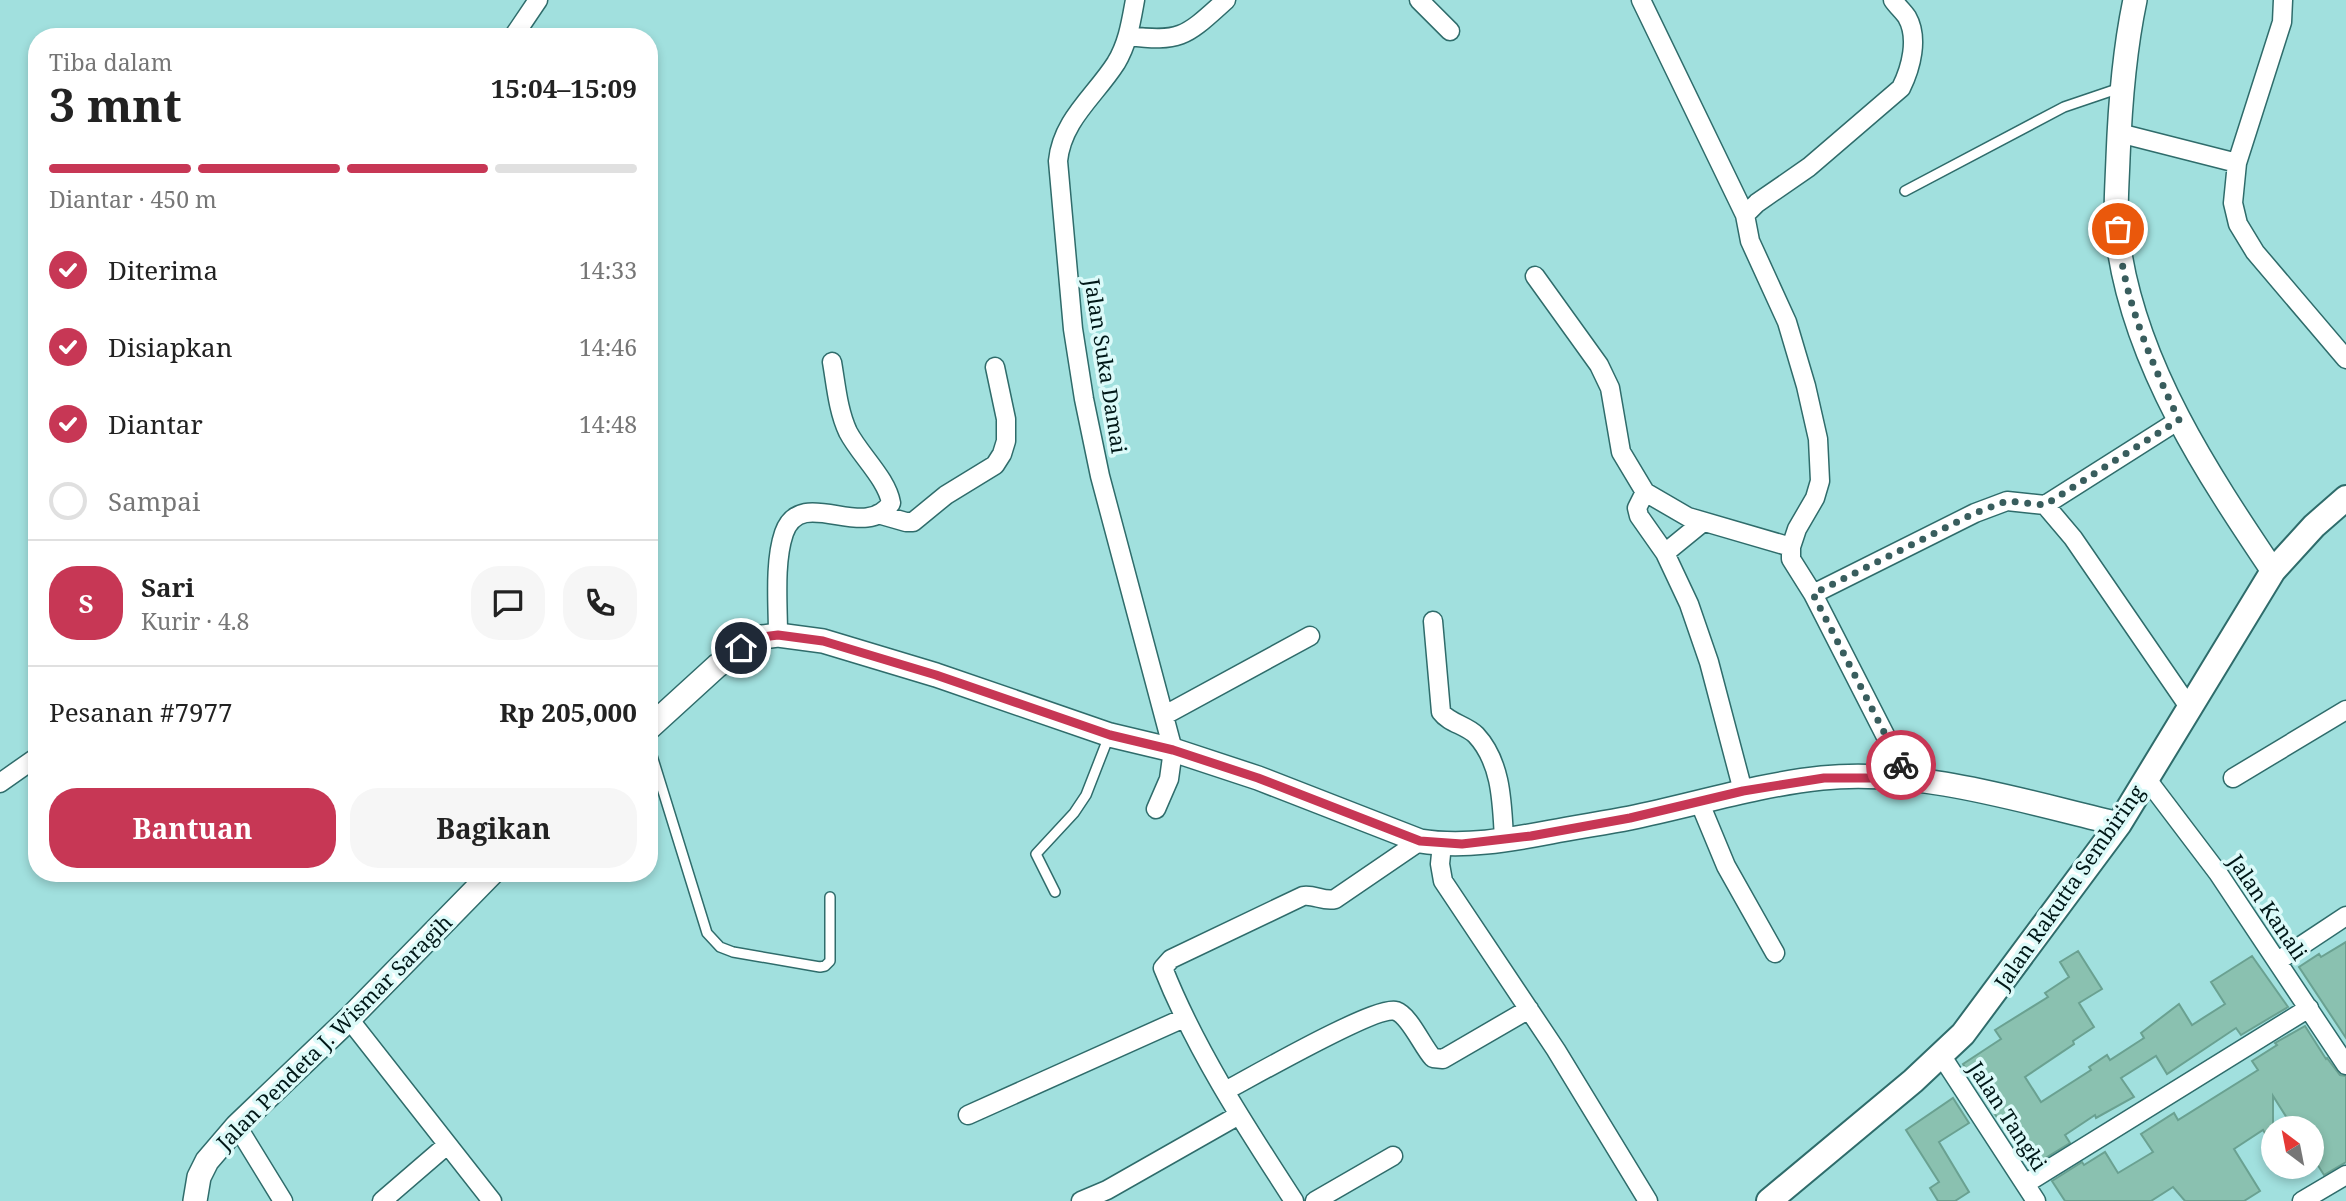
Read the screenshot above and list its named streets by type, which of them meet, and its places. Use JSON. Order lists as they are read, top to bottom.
{
  "streets": {
    "main road": ["Jalan Rakutta Sembiring"],
    "street": [
      "Jalan Suka Damai",
      "Jalan Kanali",
      "Jalan Pendeta J. Wismar Saragih",
      "Jalan Tangki"
    ]
  },
  "crossings": [
    ["Jalan Rakutta Sembiring", "Jalan Kanali"],
    ["Jalan Rakutta Sembiring", "Jalan Tangki"]
  ],
  "north": "top left",
  "page": {
    "heading": ["3 mnt", "Tiba dalam", "15:04–15:09"],
    "panel": [
      "Sari",
      "Kurir · 4.8",
      "Pesanan #7977",
      "Rp 205,000"
    ],
    "bar": "Diantar · 450 m",
    "list": [
      ["Diterima", "14:33"],
      ["Disiapkan", "14:46"],
      ["Diantar", "14:48"],
      "Sampai"
    ],
    "round": "S",
    "buttons": ["Bantuan", "Bagikan"]
  }
}
